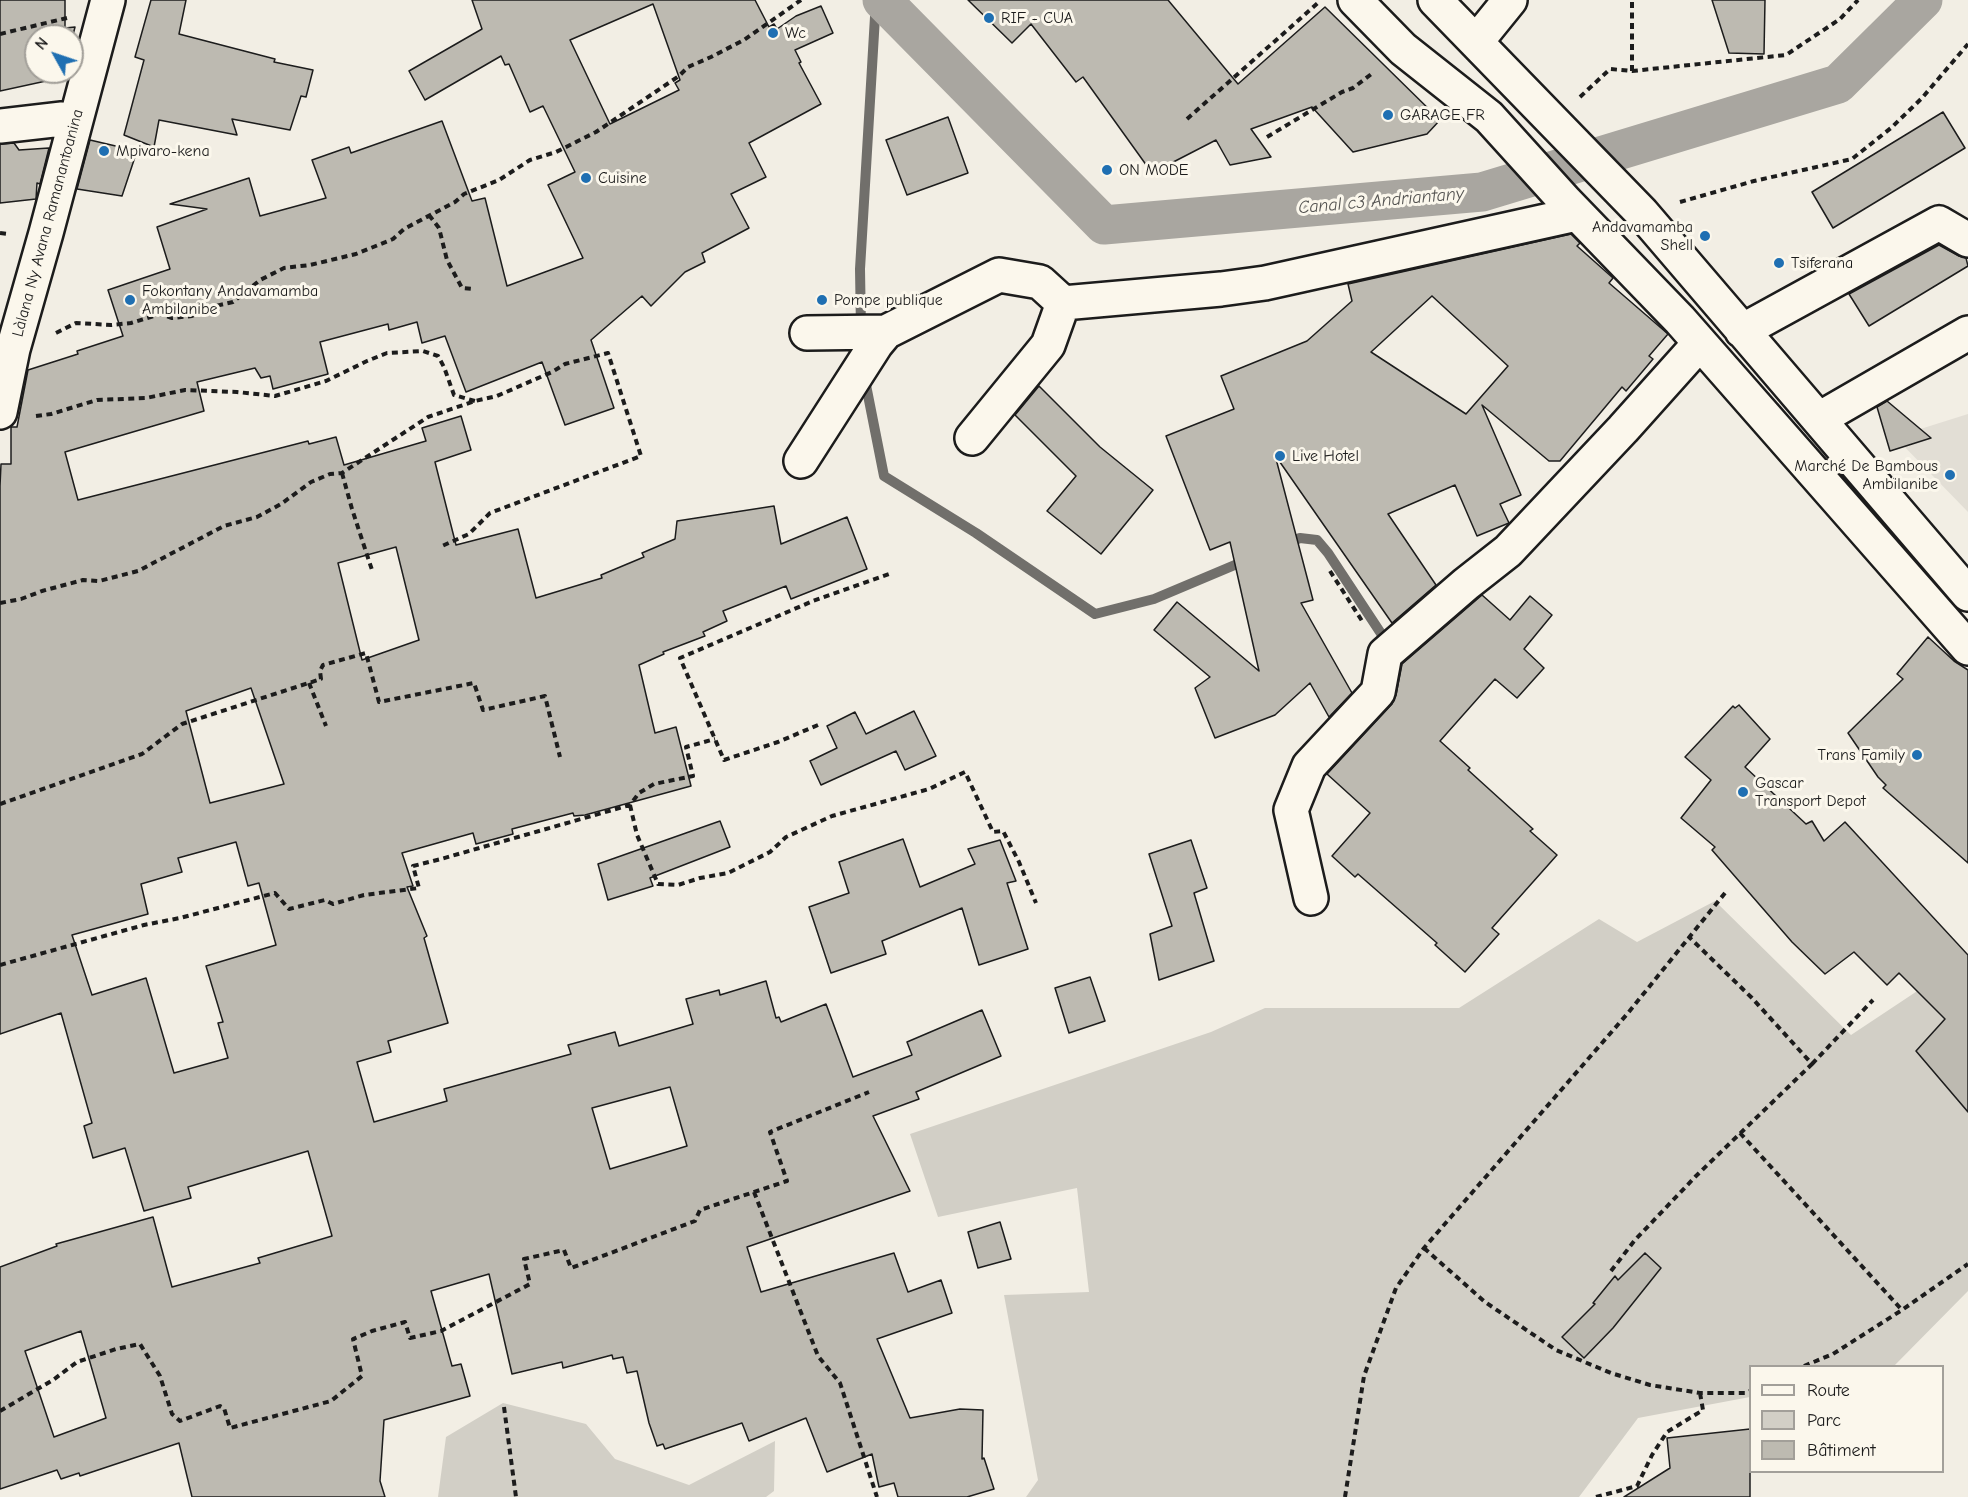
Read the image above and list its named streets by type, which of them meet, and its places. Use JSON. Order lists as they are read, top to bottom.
{
  "streets": {
    "street": ["Làlana Ny Avana Ramanantoanina"]
  },
  "water": ["Canal c3 Andriantany"],
  "places": [
    "RIF - CUA",
    "Wc",
    "GARAGE FR",
    "Mpivaro-kena",
    "ON MODE",
    "Cuisine",
    "Andavamamba Shell",
    "Tsiferana",
    "Fokontany Andavamamba Ambilanibe",
    "Pompe publique",
    "Live Hotel",
    "Marché De Bambous Ambilanibe",
    "Trans Family",
    "Gascar Transport Depot"
  ],
  "legend": ["Route", "Parc", "Bâtiment"],
  "north": "top left"
}
